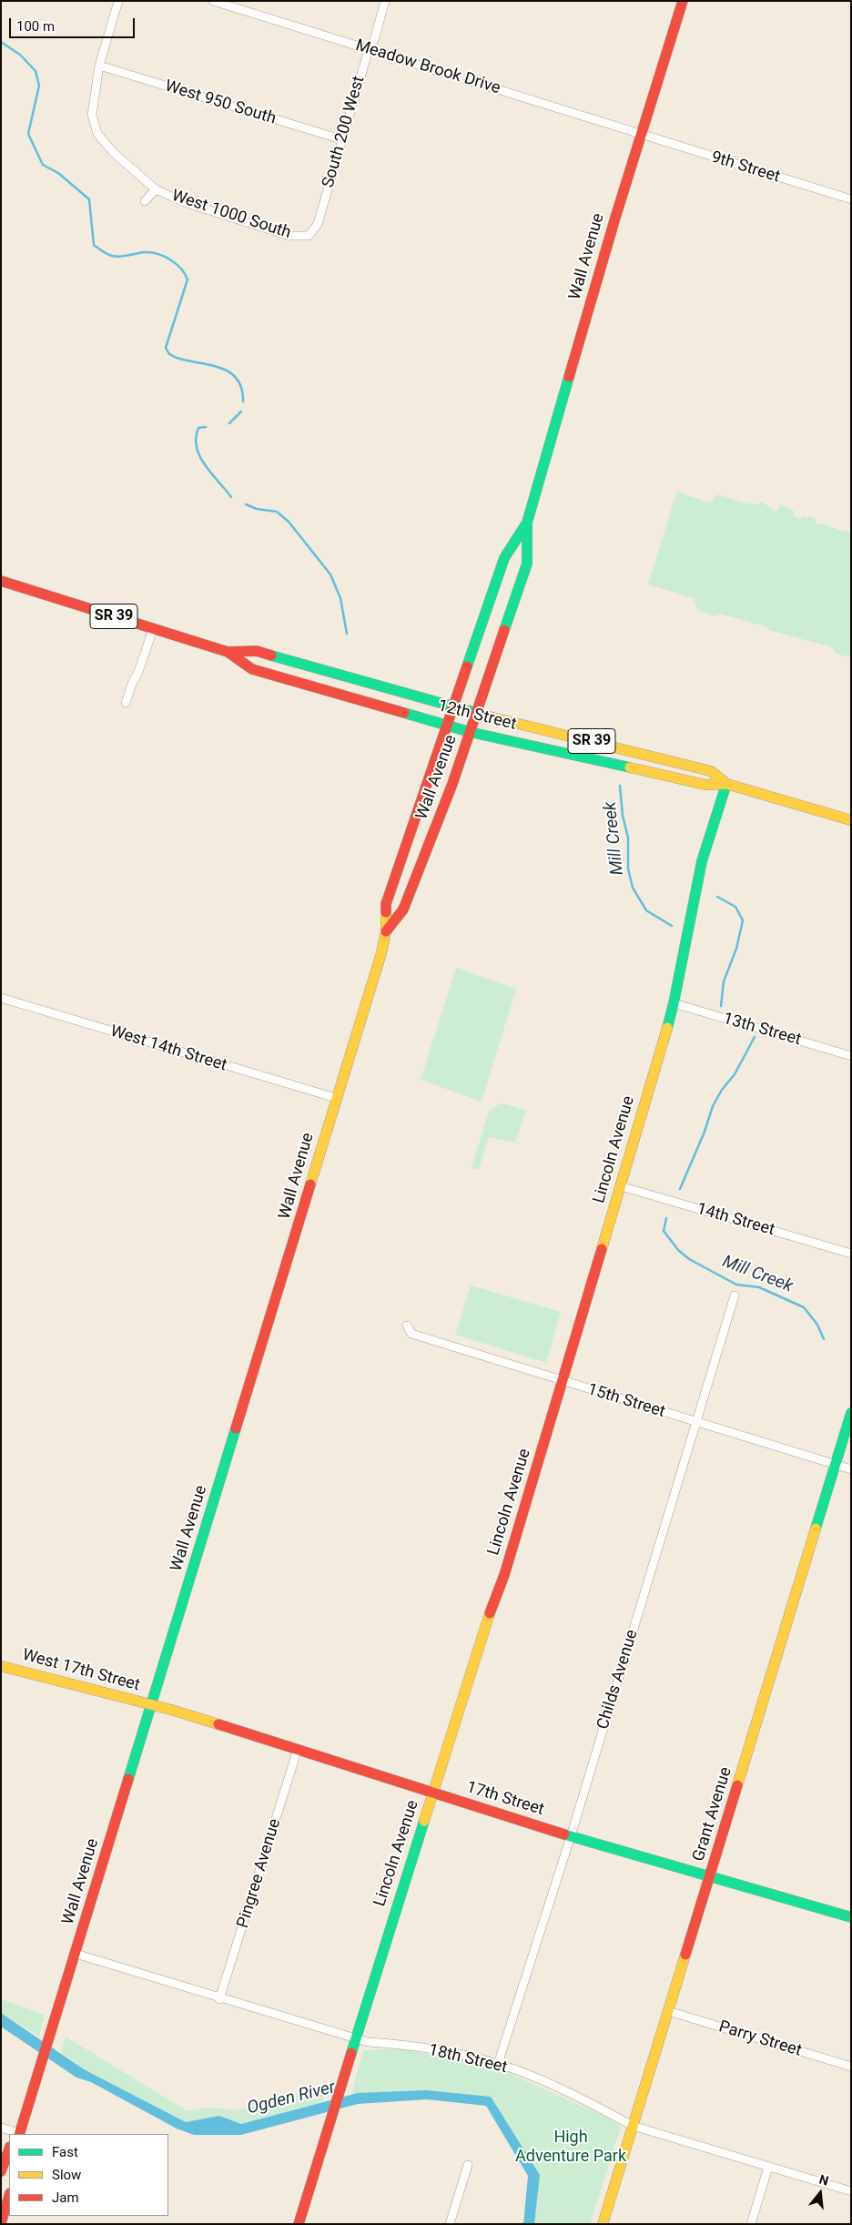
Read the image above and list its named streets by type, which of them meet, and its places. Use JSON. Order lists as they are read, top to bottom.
{
  "streets": {
    "main road": [
      "Wall Avenue",
      "SR 39",
      "12th Street",
      "Lincoln Avenue",
      "West 17th Street",
      "17th Street",
      "Grant Avenue"
    ],
    "street": [
      "Meadow Brook Drive",
      "West 950 South",
      "South 200 West",
      "9th Street",
      "West 1000 South",
      "13th Street",
      "West 14th Street",
      "14th Street",
      "15th Street",
      "Childs Avenue",
      "Pingree Avenue",
      "Parry Street",
      "18th Street"
    ]
  },
  "crossings": [
    ["Meadow Brook Drive", "South 200 West"],
    ["Meadow Brook Drive", "9th Street"],
    ["Meadow Brook Drive", "Wall Avenue"],
    ["West 950 South", "South 200 West"],
    ["West 950 South", "West 1000 South"],
    ["South 200 West", "West 1000 South"],
    ["9th Street", "Wall Avenue"],
    ["Wall Avenue", "12th Street"],
    ["Wall Avenue", "West 14th Street"],
    ["Wall Avenue", "West 17th Street"],
    ["Wall Avenue", "17th Street"],
    ["Wall Avenue", "18th Street"],
    ["12th Street", "Lincoln Avenue"],
    ["13th Street", "Lincoln Avenue"],
    ["Lincoln Avenue", "14th Street"],
    ["Lincoln Avenue", "15th Street"],
    ["Lincoln Avenue", "17th Street"],
    ["Lincoln Avenue", "18th Street"],
    ["15th Street", "Childs Avenue"],
    ["15th Street", "Grant Avenue"],
    ["West 17th Street", "17th Street"],
    ["Childs Avenue", "17th Street"],
    ["Childs Avenue", "18th Street"],
    ["17th Street", "Grant Avenue"],
    ["17th Street", "Pingree Avenue"],
    ["Grant Avenue", "Parry Street"],
    ["Grant Avenue", "18th Street"],
    ["Pingree Avenue", "18th Street"]
  ],
  "water": ["Mill Creek", "Ogden River"],
  "parks": ["High Adventure Park"],
  "legend": ["Fast", "Slow", "Jam"],
  "scale_bar": "100 m",
  "north": "top"
}
